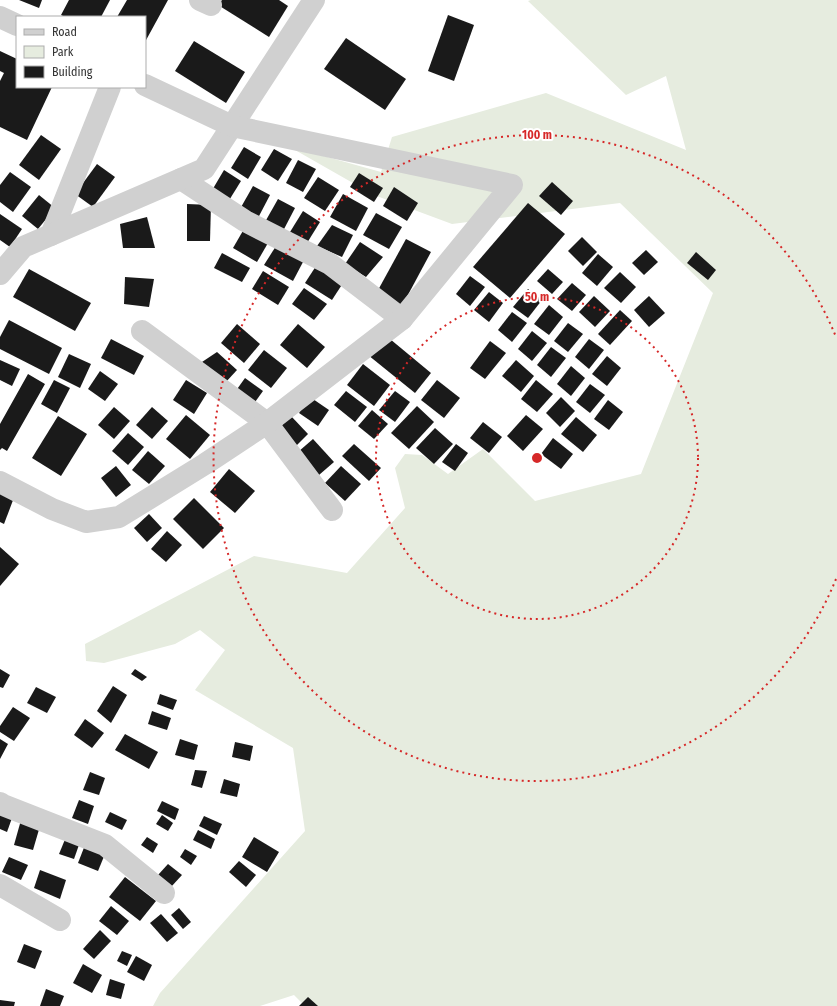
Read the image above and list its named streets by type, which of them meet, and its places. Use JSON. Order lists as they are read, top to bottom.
{
  "legend": ["Road", "Park", "Building"],
  "rings": ["100 m", "50 m"]
}
